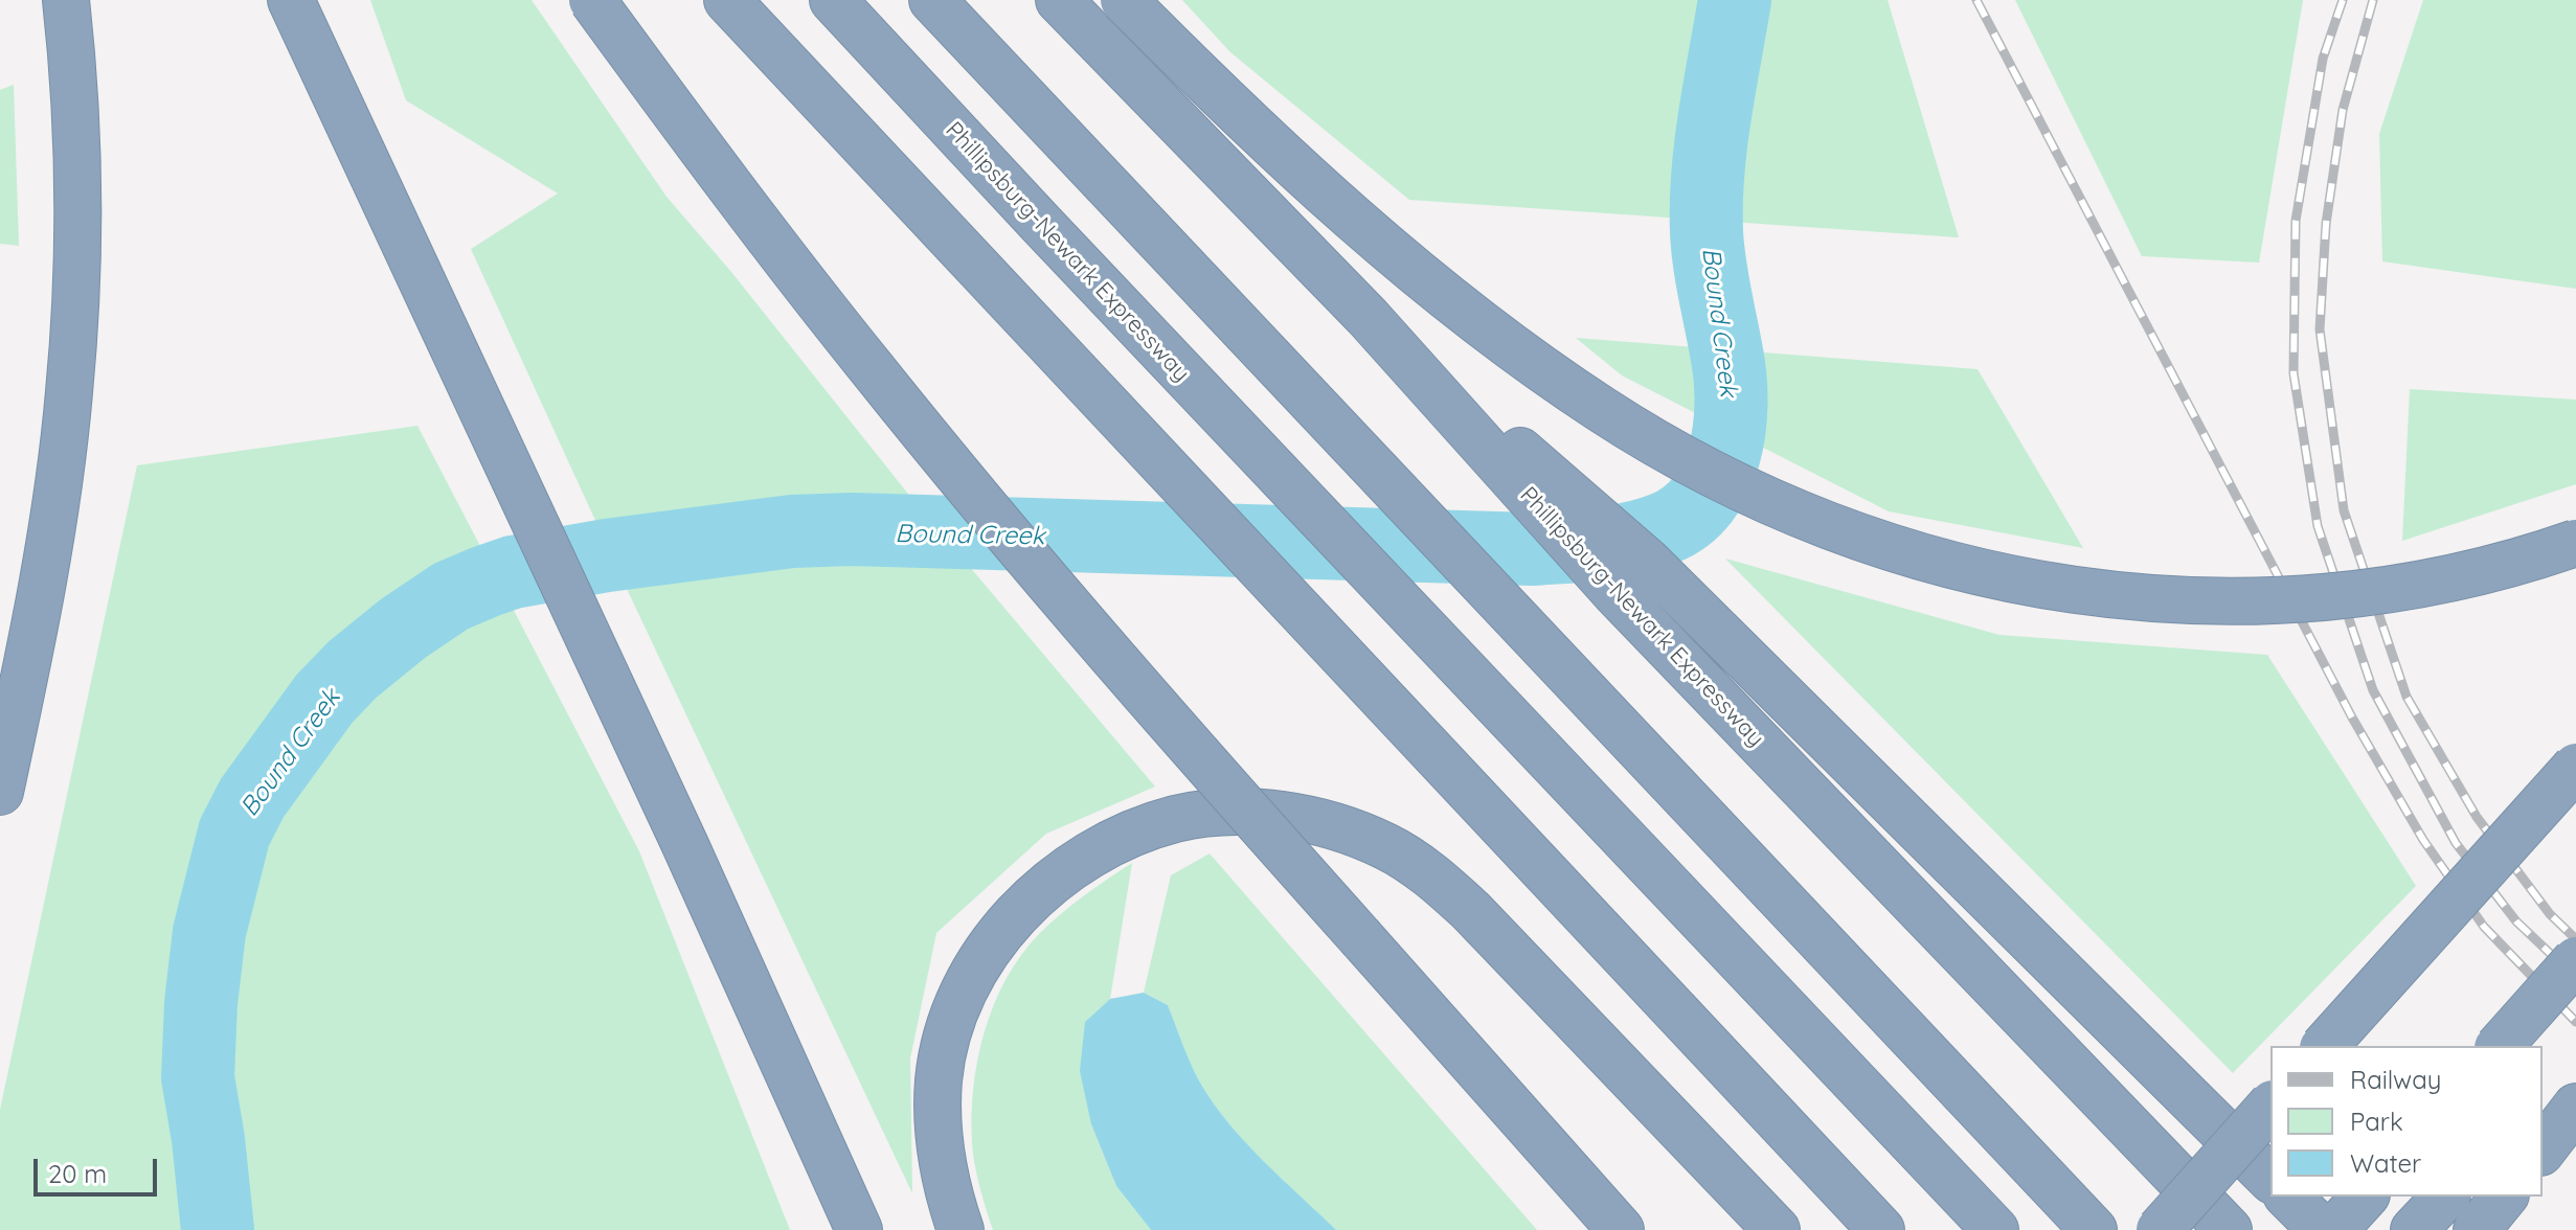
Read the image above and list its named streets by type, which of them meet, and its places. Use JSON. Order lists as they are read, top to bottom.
{
  "streets": {
    "highway": ["Phillipsburg-Newark Expressway"]
  },
  "water": ["Bound Creek"],
  "legend": ["Railway", "Park", "Water"],
  "scale_bar": "20 m"
}
